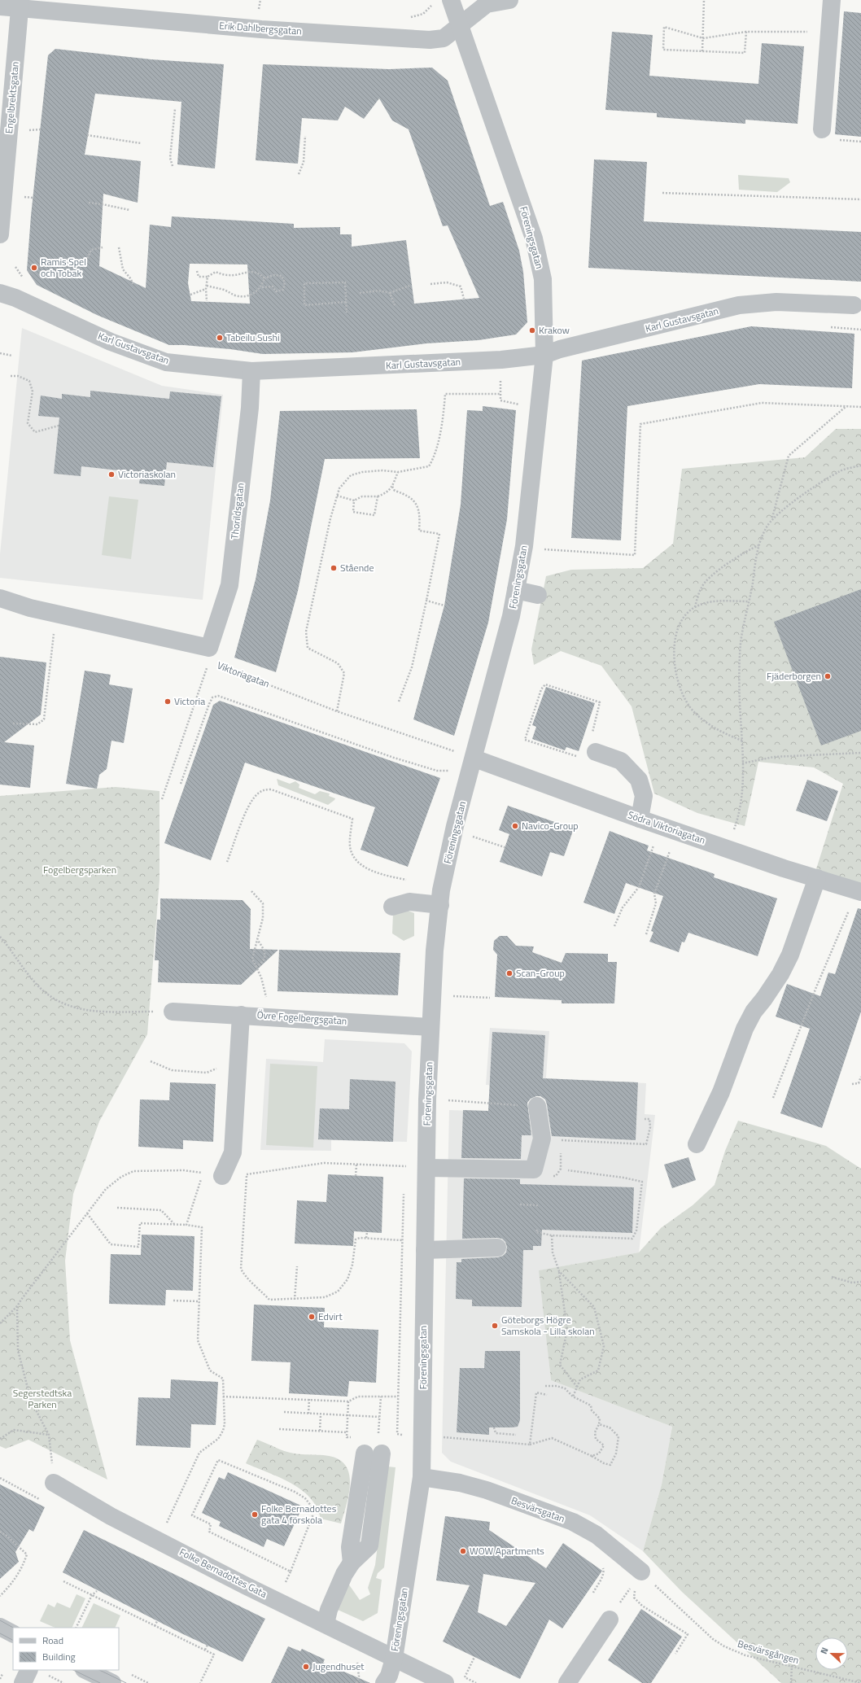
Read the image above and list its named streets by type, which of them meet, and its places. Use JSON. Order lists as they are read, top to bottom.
{
  "streets": {
    "street": [
      "Erik Dahlbergsgatan",
      "Engelbrektsgatan",
      "Föreningsgatan",
      "Karl Gustavsgatan",
      "Thorildsgatan",
      "Södra Viktoriagatan",
      "Övre Fogelbergsgatan",
      "Besvärsgatan",
      "Folke Bernadottes Gata"
    ],
    "path": ["Viktoriagatan", "Besvärsgången"]
  },
  "crossings": [
    ["Erik Dahlbergsgatan", "Engelbrektsgatan"],
    ["Erik Dahlbergsgatan", "Föreningsgatan"],
    ["Föreningsgatan", "Karl Gustavsgatan"],
    ["Föreningsgatan", "Viktoriagatan"],
    ["Föreningsgatan", "Södra Viktoriagatan"],
    ["Föreningsgatan", "Övre Fogelbergsgatan"],
    ["Föreningsgatan", "Besvärsgatan"],
    ["Föreningsgatan", "Folke Bernadottes Gata"],
    ["Karl Gustavsgatan", "Thorildsgatan"],
    ["Thorildsgatan", "Viktoriagatan"],
    ["Viktoriagatan", "Södra Viktoriagatan"],
    ["Besvärsgatan", "Besvärsgången"]
  ],
  "parks": ["Fogelbergsparken", "Segerstedtska Parken"],
  "places": [
    "Ramis Spel och Tobak",
    "Krakow",
    "Tabeilu Sushi",
    "Victoriaskolan",
    "Stående",
    "Fjäderborgen",
    "Victoria",
    "Navico-Group",
    "Scan-Group",
    "Edvirt",
    "Göteborgs Högre Samskola - Lilla skolan",
    "Folke Bernadottes gata 4 förskola",
    "WOW Apartments",
    "Jugendhuset"
  ],
  "legend": ["Road", "Building"],
  "north": "left"
}
